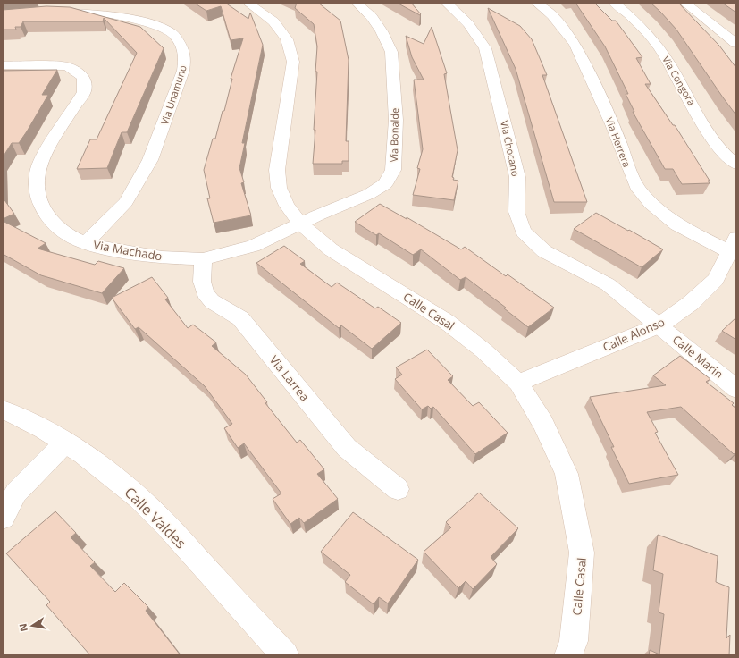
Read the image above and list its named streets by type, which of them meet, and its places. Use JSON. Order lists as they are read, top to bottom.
{
  "streets": {
    "street": [
      "Via Congora",
      "Via Unamuno",
      "Via Bonalde",
      "Via Herrera",
      "Via Chocano",
      "Via Machado",
      "Calle Casal",
      "Calle Alonso",
      "Calle Marin",
      "Via Larrea",
      "Calle Valdes"
    ]
  },
  "crossings": [
    ["Via Unamuno", "Via Machado"],
    ["Via Bonalde", "Via Machado"],
    ["Via Bonalde", "Calle Casal"],
    ["Via Herrera", "Calle Alonso"],
    ["Via Chocano", "Calle Alonso"],
    ["Via Chocano", "Calle Marin"],
    ["Via Machado", "Calle Casal"],
    ["Via Machado", "Via Larrea"],
    ["Calle Casal", "Calle Alonso"],
    ["Calle Alonso", "Calle Marin"]
  ],
  "north": "left"
}
